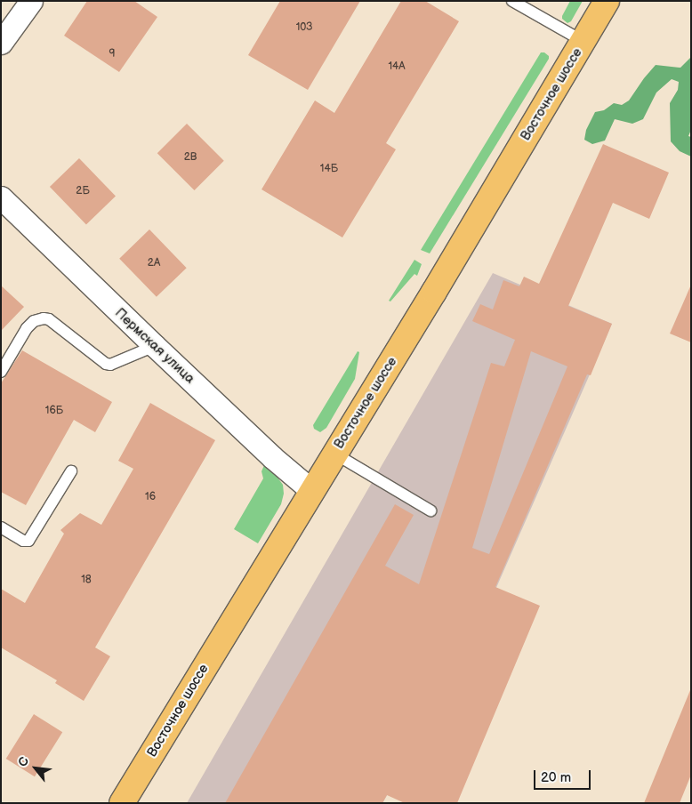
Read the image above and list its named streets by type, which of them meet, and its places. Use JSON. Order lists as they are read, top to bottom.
{
  "streets": {
    "main road": ["Восточное шоссе"],
    "street": ["Пермская улица"]
  },
  "crossings": [
    ["Восточное шоссе", "Пермская улица"]
  ],
  "house_numbers": [
    "10З",
    "9",
    "14А",
    "2В",
    "14Б",
    "2Б",
    "2А",
    "16Б",
    "16",
    "18"
  ],
  "scale_bar": "20 m",
  "north": "top left"
}
